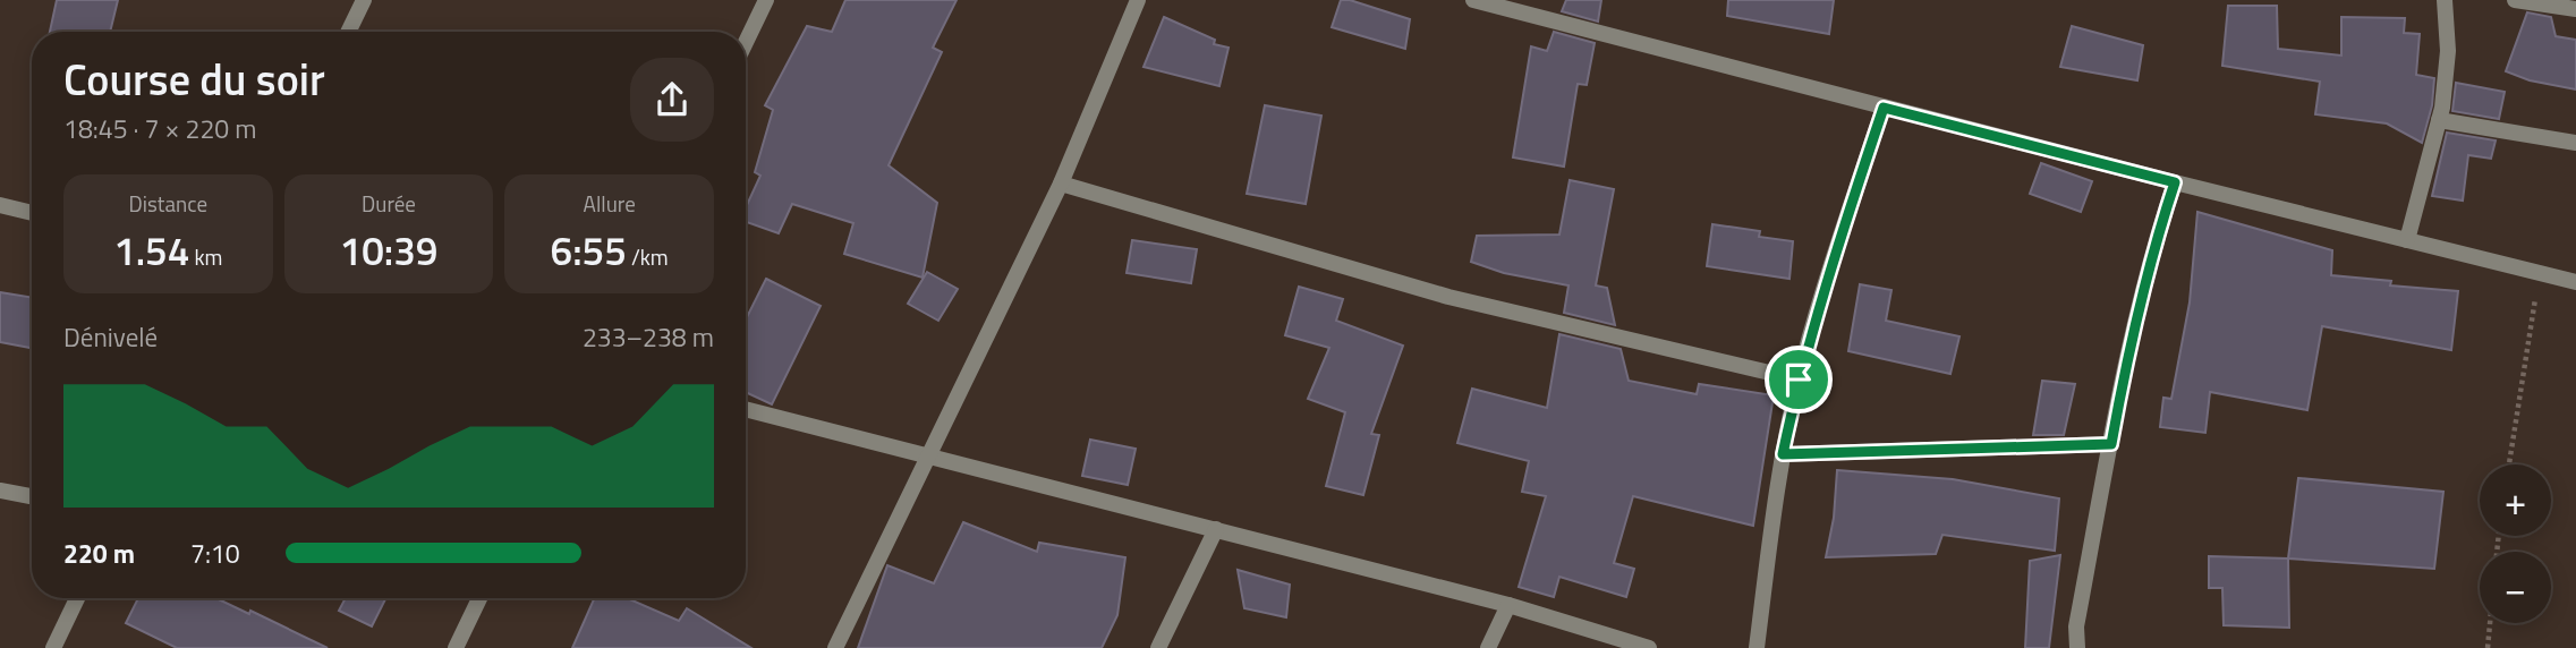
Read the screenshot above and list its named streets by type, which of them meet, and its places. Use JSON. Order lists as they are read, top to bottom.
{
  "page": {
    "heading": ["Course du soir", "18:45 · 7 × 220 m"],
    "stats": [
      ["Distance", "1.54 km"],
      ["Durée", "10:39"],
      ["Allure", "6:55 /km"]
    ],
    "chart": ["Dénivelé", "233–238 m"],
    "map_buttons": ["+", "−"],
    "list": [
      {
        "name": "220 m",
        "note": "7:10"
      }
    ]
  }
}
